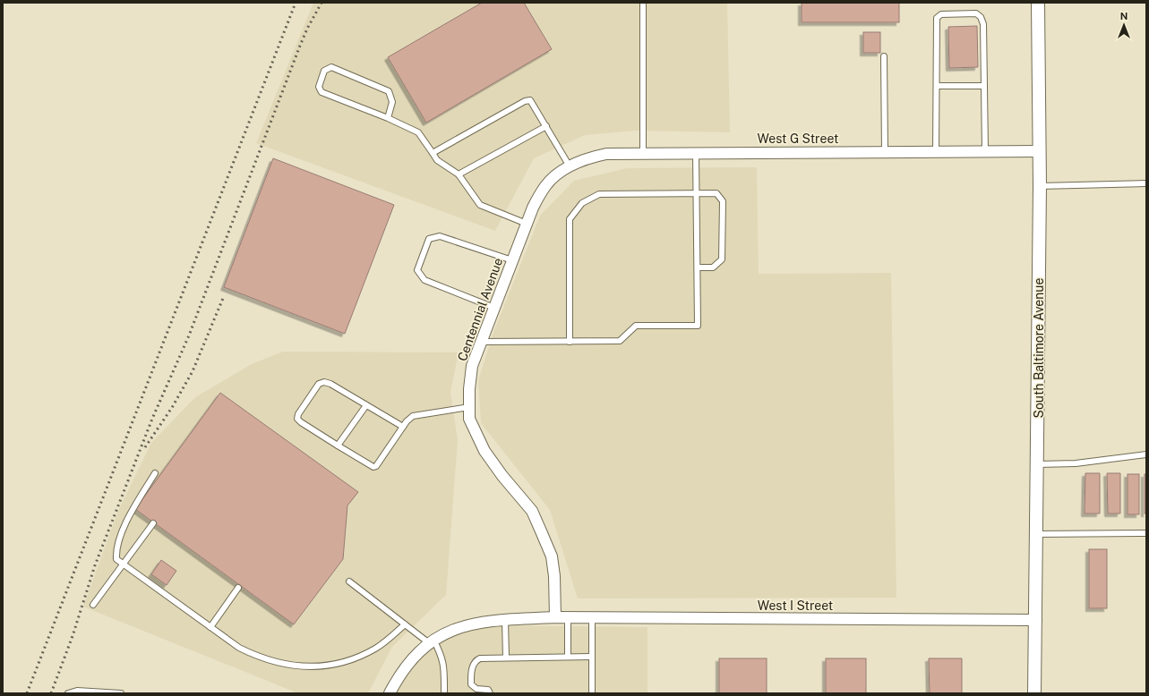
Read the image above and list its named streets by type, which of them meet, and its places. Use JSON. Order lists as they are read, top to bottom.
{
  "streets": {
    "street": [
      "West G Street",
      "Centennial Avenue",
      "South Baltimore Avenue",
      "West I Street"
    ]
  },
  "crossings": [
    ["West G Street", "Centennial Avenue"],
    ["West G Street", "South Baltimore Avenue"],
    ["Centennial Avenue", "West I Street"],
    ["South Baltimore Avenue", "West I Street"]
  ],
  "north": "top"
}
